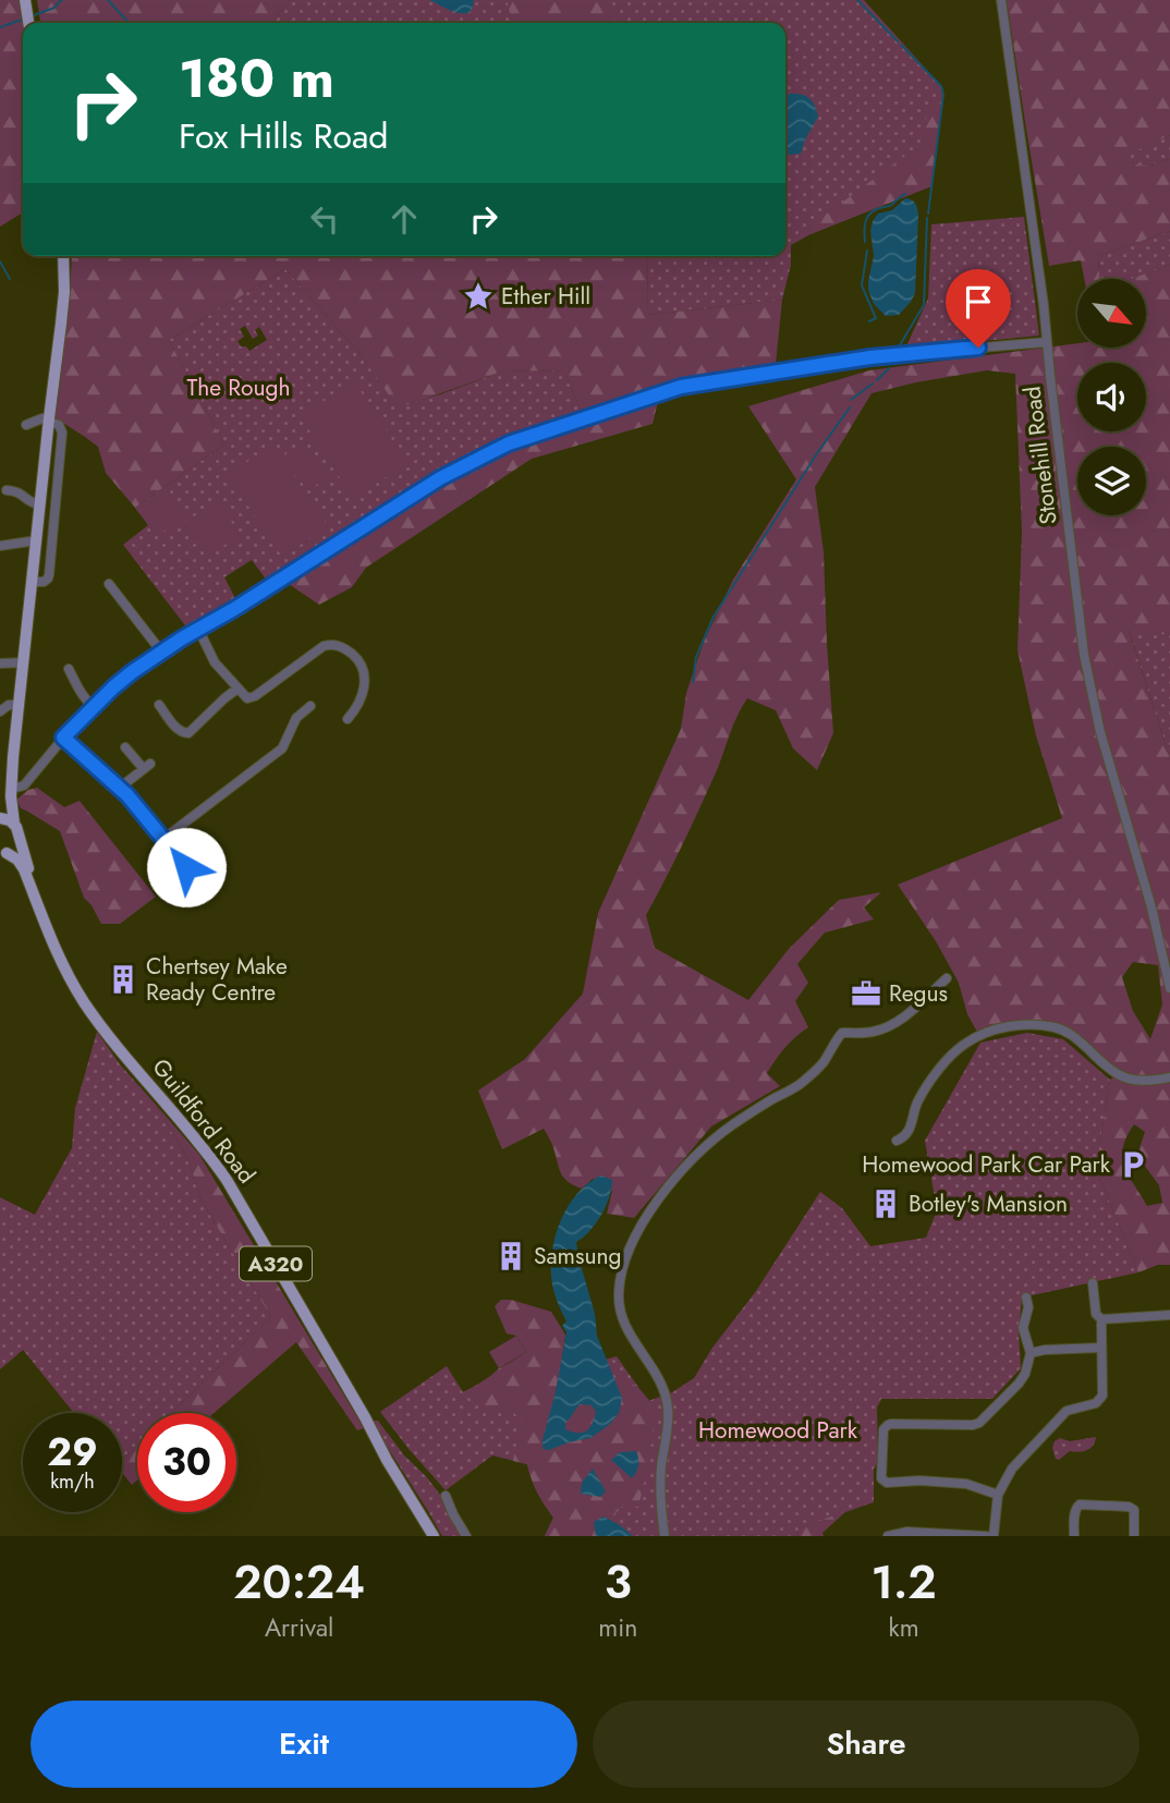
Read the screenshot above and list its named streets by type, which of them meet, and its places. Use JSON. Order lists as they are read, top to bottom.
{
  "streets": {
    "main road": ["Guildford Road", "A320"],
    "street": ["Stonehill Road"]
  },
  "parks": ["The Rough", "Homewood Park"],
  "places": {
    "place": ["Ether Hill"],
    "building": ["Chertsey Make Ready Centre", "Botley's Mansion", "Samsung"],
    "office": ["Regus"],
    "parking": ["Homewood Park Car Park"]
  },
  "north": "bottom right",
  "page": {
    "turn": ["180 m", "Fox Hills Road"],
    "speed": "29 km/h",
    "limit": "30",
    "eta": [
      "20:24",
      "Arrival",
      "3",
      "min",
      "1.2",
      "km"
    ],
    "buttons": ["Exit", "Share"]
  }
}
